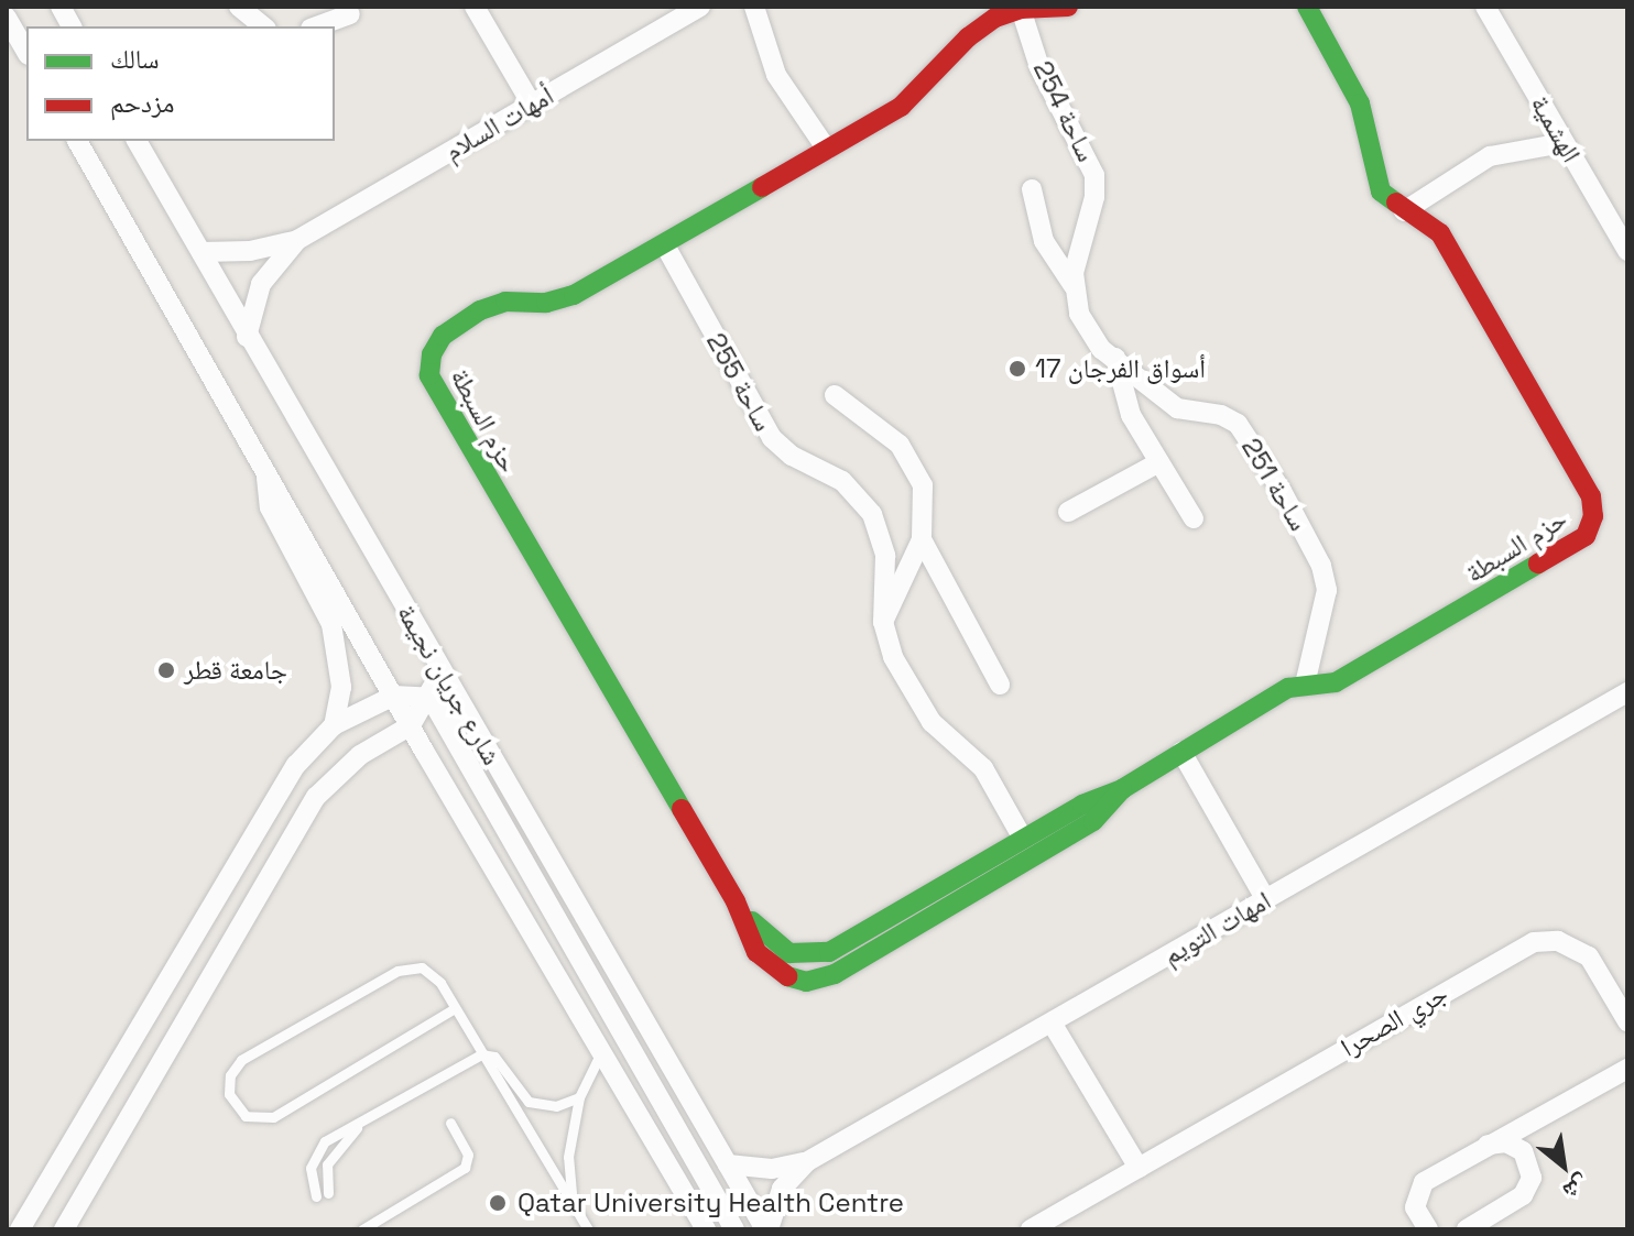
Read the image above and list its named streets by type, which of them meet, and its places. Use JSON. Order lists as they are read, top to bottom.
{
  "streets": {
    "street": [
      "ساحة 254",
      "أمهات السلام",
      "الهشمية",
      "ساحة 255",
      "حزم السبطة",
      "ساحة 251",
      "شارع جريان نجيمة",
      "امهات التويم",
      "جري الصحرا"
    ]
  },
  "crossings": [
    ["ساحة 254", "حزم السبطة"],
    ["ساحة 254", "ساحة 251"],
    ["أمهات السلام", "شارع جريان نجيمة"],
    ["ساحة 255", "حزم السبطة"],
    ["حزم السبطة", "ساحة 251"],
    ["شارع جريان نجيمة", "امهات التويم"]
  ],
  "places": ["أسواق الفرجان 17", "جامعة قطر", "Qatar University Health Centre"],
  "legend": ["سالك", "مزدحم"],
  "north": "bottom right"
}
